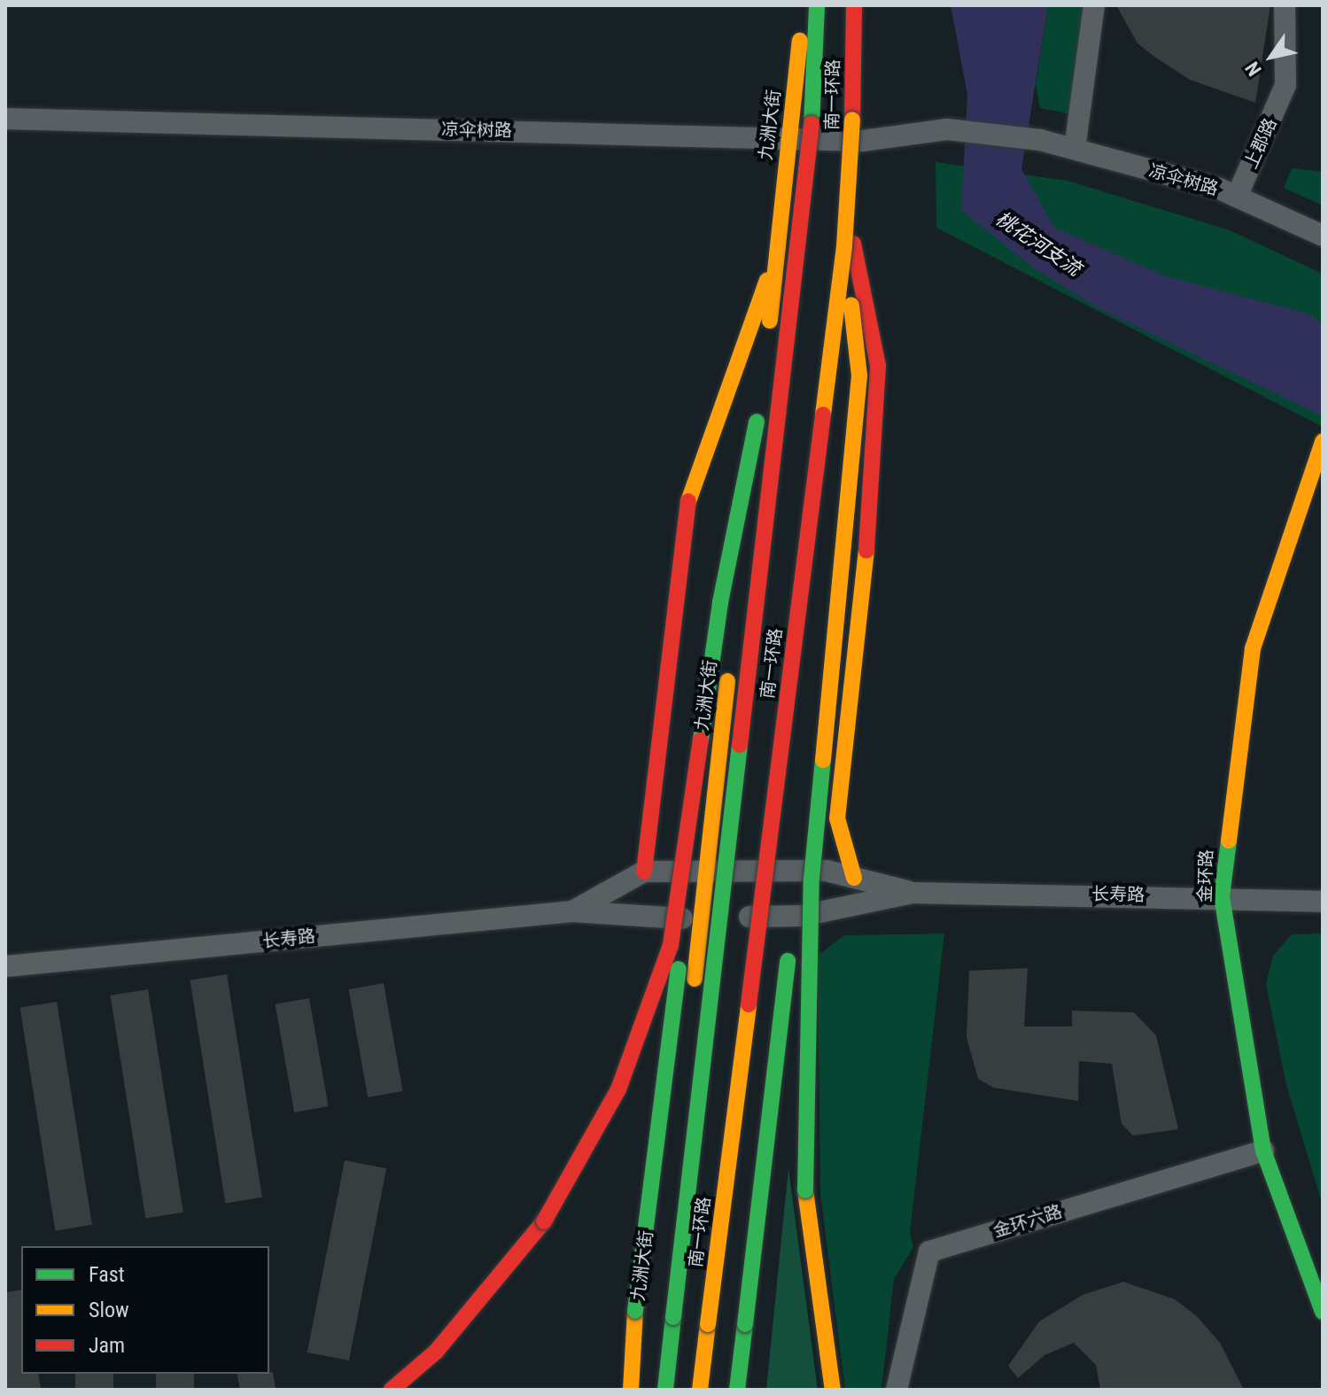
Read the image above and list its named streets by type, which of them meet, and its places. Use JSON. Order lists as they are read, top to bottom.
{
  "streets": {
    "main road": ["南一环路", "九洲大街", "金环路"],
    "street": [
      "凉伞树路",
      "上郡路",
      "长寿路",
      "金环六路"
    ]
  },
  "crossings": [
    ["九洲大街", "凉伞树路"],
    ["九洲大街", "长寿路"],
    ["凉伞树路", "上郡路"],
    ["金环路", "长寿路"],
    ["金环路", "金环六路"]
  ],
  "water": ["桃花河支流"],
  "legend": ["Fast", "Slow", "Jam"],
  "north": "bottom left"
}
